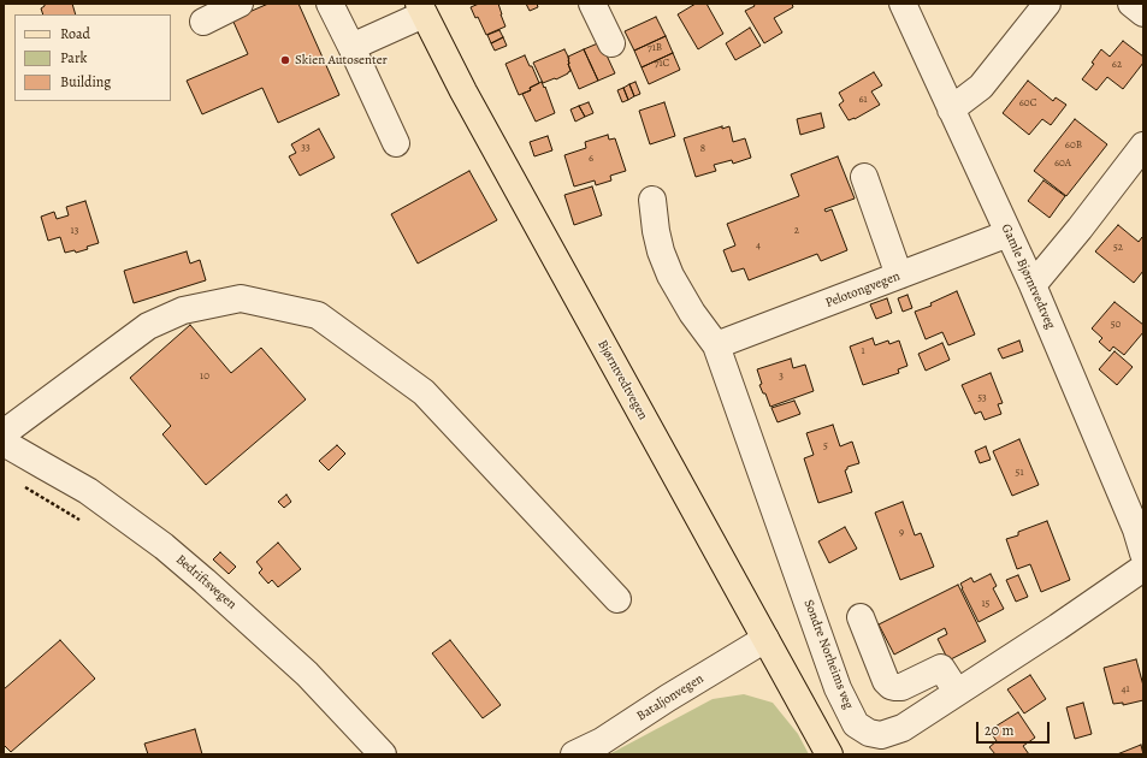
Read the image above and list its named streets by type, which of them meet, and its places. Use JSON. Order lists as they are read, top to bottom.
{
  "streets": {
    "main road": ["Bjørntvedtvegen"],
    "street": [
      "Gamle Bjørntvedtveg",
      "Pelotongvegen",
      "Bedriftsvegen",
      "Sondre Norheims veg",
      "Bataljonvegen"
    ]
  },
  "crossings": [
    ["Gamle Bjørntvedtveg", "Pelotongvegen"],
    ["Pelotongvegen", "Sondre Norheims veg"],
    ["Bjørntvedtvegen", "Bataljonvegen"]
  ],
  "places": ["Skien Autosenter"],
  "house_numbers": [
    "71B",
    "71C",
    "62",
    "61",
    "60C",
    "60B",
    "33",
    "8",
    "6",
    "60A",
    "13",
    "2",
    "4",
    "52",
    "50",
    "1",
    "10",
    "3",
    "53",
    "5",
    "51",
    "9",
    "15",
    "41"
  ],
  "legend": ["Road", "Park", "Building"],
  "scale_bar": "20 m"
}
